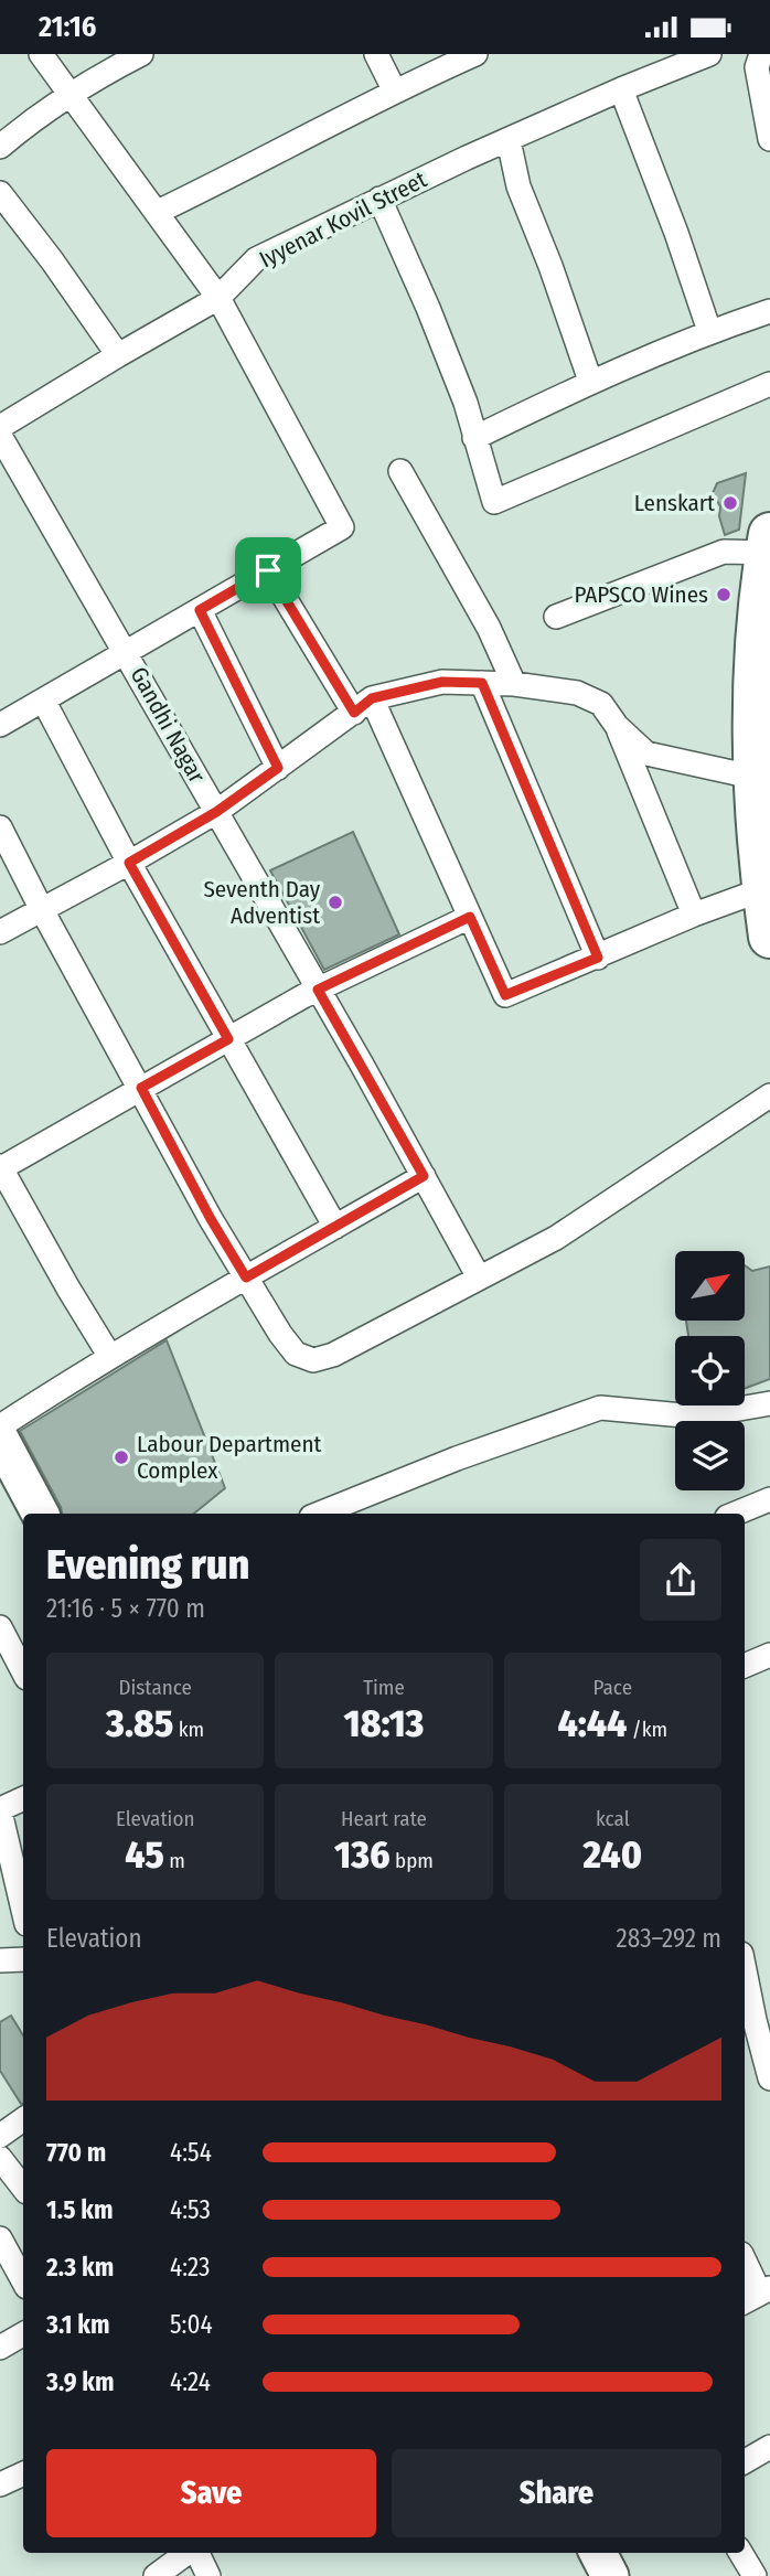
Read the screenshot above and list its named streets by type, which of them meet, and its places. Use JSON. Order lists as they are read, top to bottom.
{
  "streets": {
    "street": ["Iyyenar Kovil Street", "Gandhi Nagar"]
  },
  "places": [
    "Lenskart",
    "PAPSCO Wines",
    "Seventh Day Adventist",
    "Labour Department Complex"
  ],
  "north": "top right",
  "page": {
    "status": "21:16",
    "heading": ["Evening run", "21:16 · 5 × 770 m"],
    "stats": [
      ["Distance", "3.85 km"],
      ["Time", "18:13"],
      ["Pace", "4:44 /km"],
      ["Elevation", "45 m"],
      ["Heart rate", "136 bpm"],
      ["kcal", "240"]
    ],
    "chart": ["Elevation", "283–292 m"],
    "list": [
      {
        "name": "770 m",
        "note": "4:54"
      },
      {
        "name": "1.5 km",
        "note": "4:53"
      },
      {
        "name": "2.3 km",
        "note": "4:23"
      },
      {
        "name": "3.1 km",
        "note": "5:04"
      },
      {
        "name": "3.9 km",
        "note": "4:24"
      }
    ],
    "buttons": ["Save", "Share"]
  }
}
